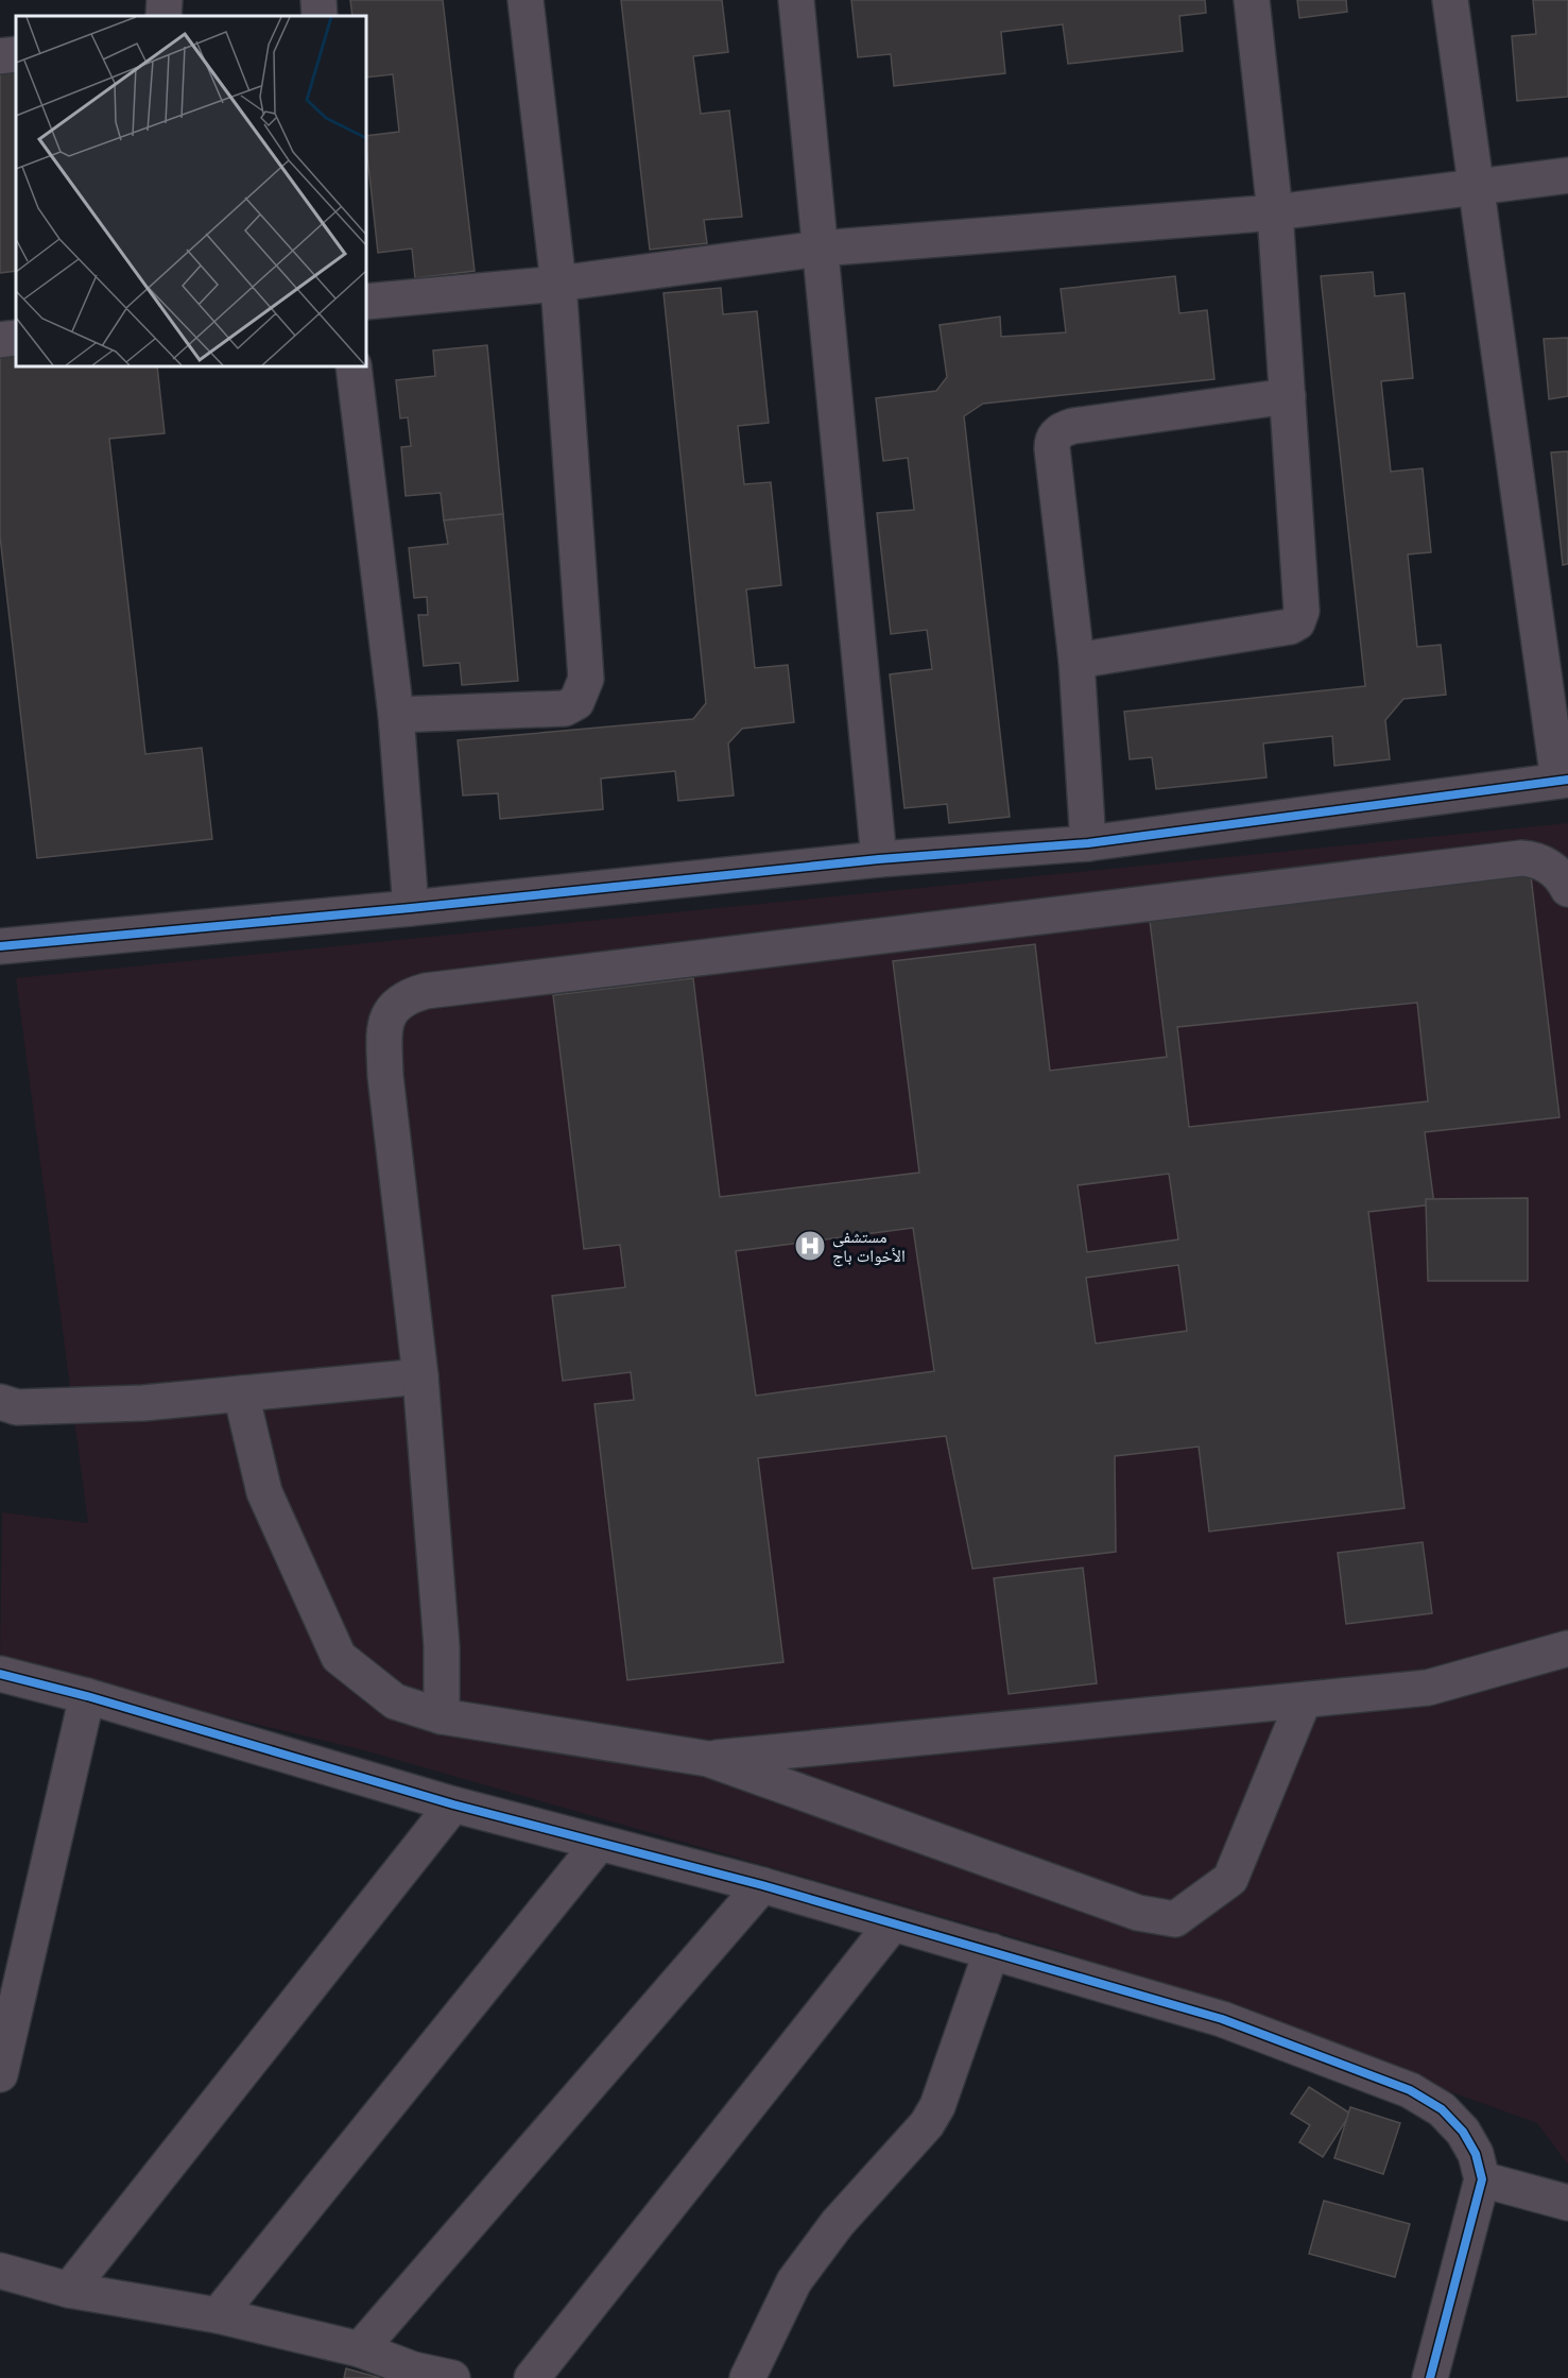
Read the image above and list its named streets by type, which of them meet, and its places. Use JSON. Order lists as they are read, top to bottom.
{
  "places": {
    "hospital": ["مستشفى الأخوات باج"]
  }
}
